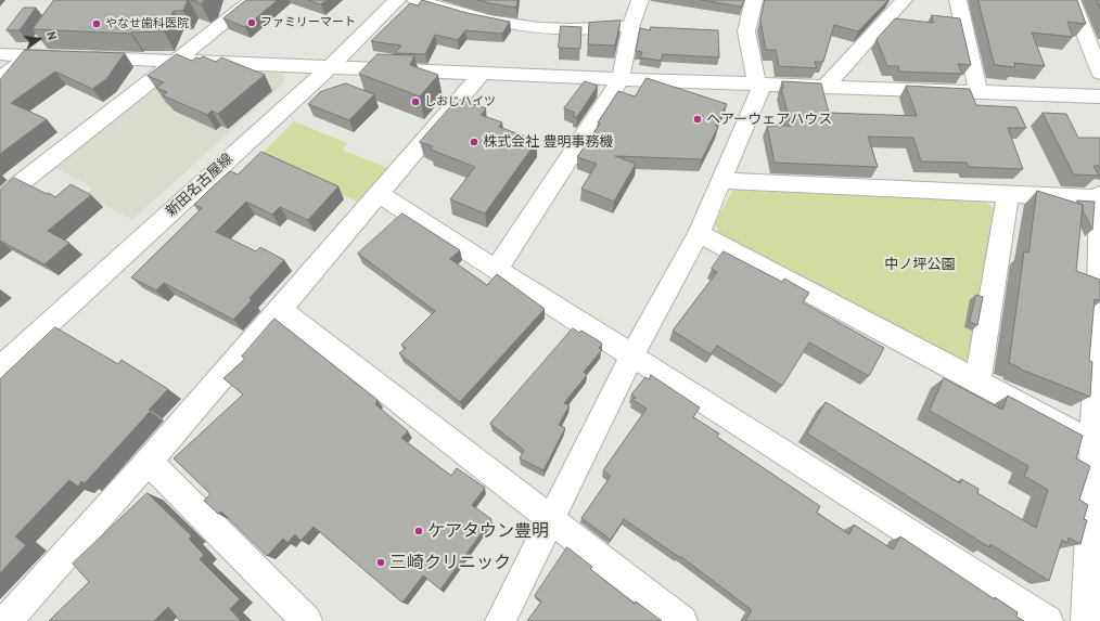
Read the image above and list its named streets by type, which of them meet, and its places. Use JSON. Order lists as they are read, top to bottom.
{
  "streets": {
    "street": ["新田名古屋線"]
  },
  "parks": ["中ノ坪公園"],
  "places": [
    "ファミリーマート",
    "やなせ歯科医院",
    "しおじハイツ",
    "ヘアーウェアハウス",
    "株式会社 豊明事務機",
    "ケアタウン豊明",
    "三崎クリニック"
  ],
  "north": "right"
}
